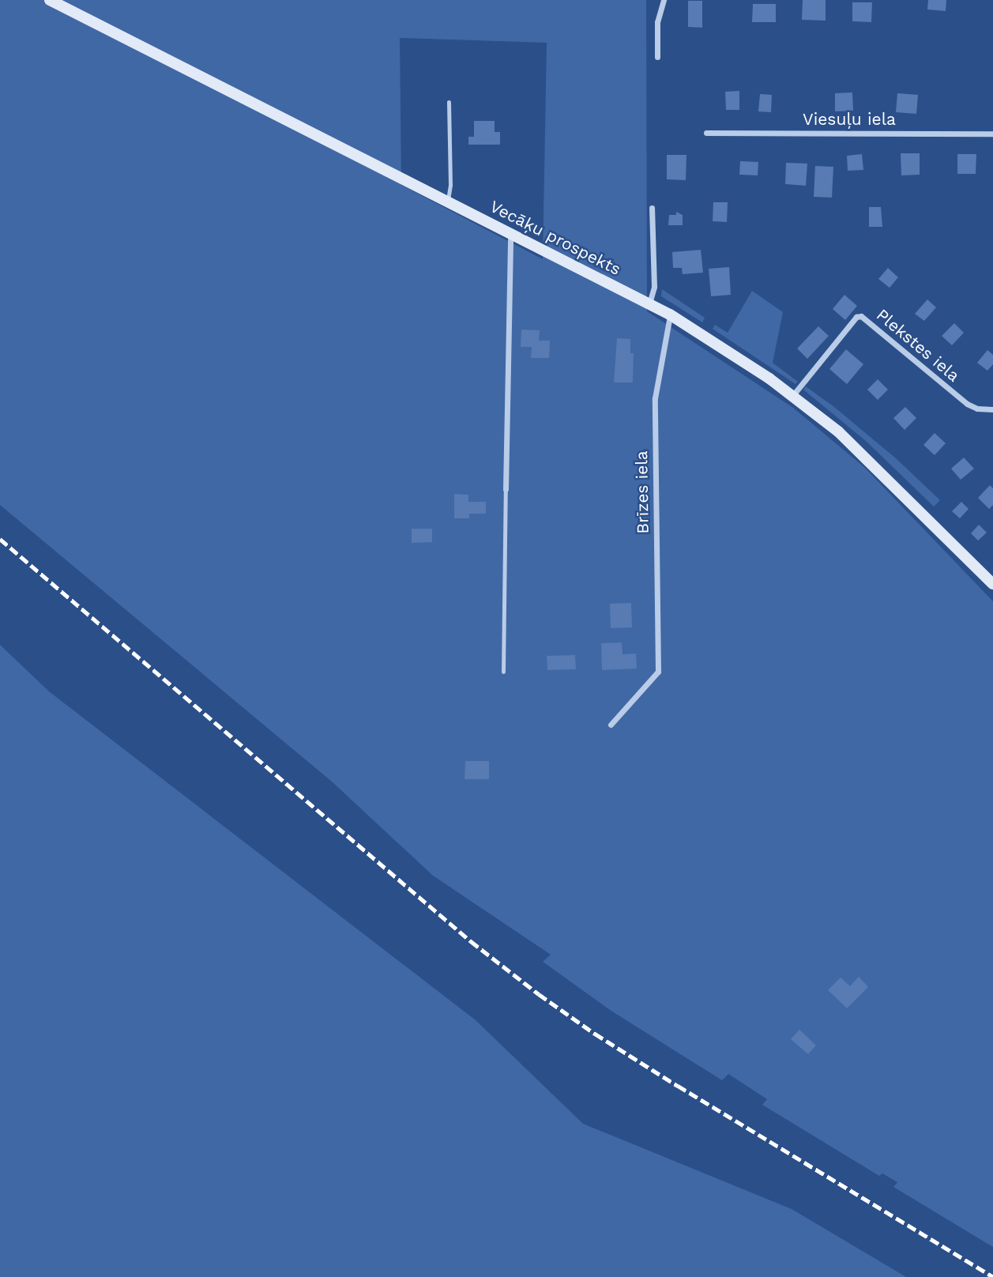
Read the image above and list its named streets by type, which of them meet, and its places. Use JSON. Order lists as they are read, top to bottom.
{
  "streets": {
    "main road": ["Vecāķu prospekts"],
    "street": ["Viesuļu iela", "Plekstes iela", "Brīzes iela"]
  },
  "crossings": [
    ["Vecāķu prospekts", "Plekstes iela"],
    ["Vecāķu prospekts", "Brīzes iela"]
  ]
}
